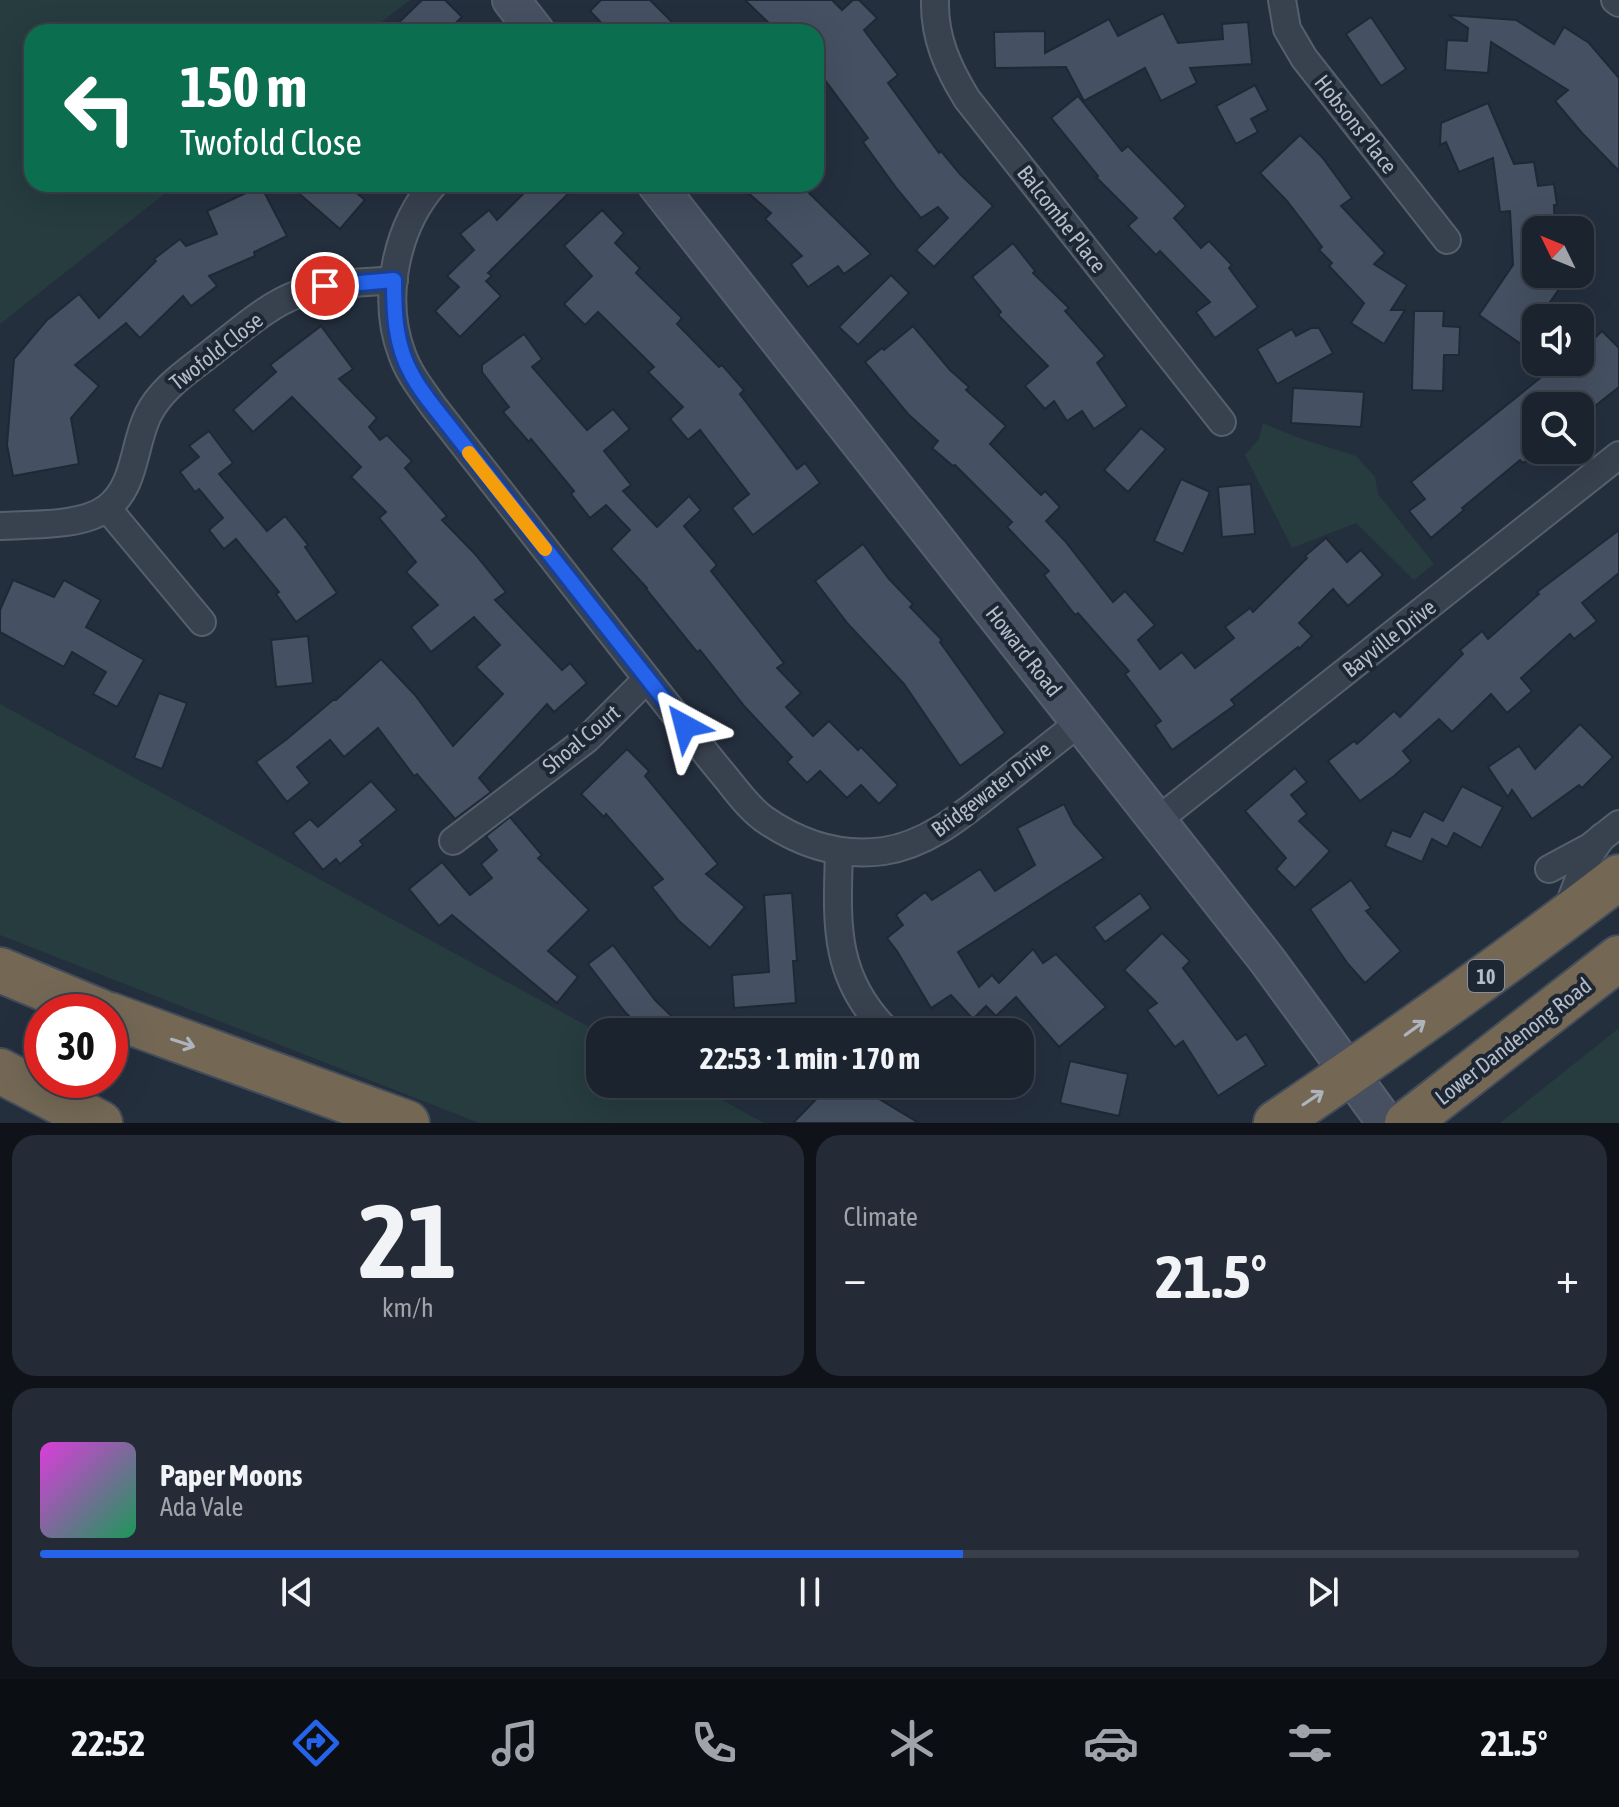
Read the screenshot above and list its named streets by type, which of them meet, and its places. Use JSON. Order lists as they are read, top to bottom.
{
  "streets": {
    "highway": ["10", "Lower Dandenong Road"],
    "main road": ["Howard Road"],
    "street": [
      "Hobsons Place",
      "Balcombe Place",
      "Twofold Close",
      "Bayville Drive",
      "Shoal Court",
      "Bridgewater Drive"
    ]
  },
  "crossings": [
    ["Twofold Close", "Bridgewater Drive"],
    ["Bayville Drive", "Howard Road"],
    ["Howard Road", "Bridgewater Drive"],
    ["Howard Road", "10"],
    ["Shoal Court", "Bridgewater Drive"]
  ],
  "north": "top left",
  "page": {
    "turn": ["150 m", "Twofold Close"],
    "limit": "30",
    "trip": "22:53 · 1 min · 170 m",
    "tile": [
      ["21", "km/h"],
      "Climate"
    ],
    "heat": ["−", "21.5°", "+"],
    "song": ["Paper Moons", "Ada Vale"],
    "tabs": ["22:52", "21.5°"]
  }
}
